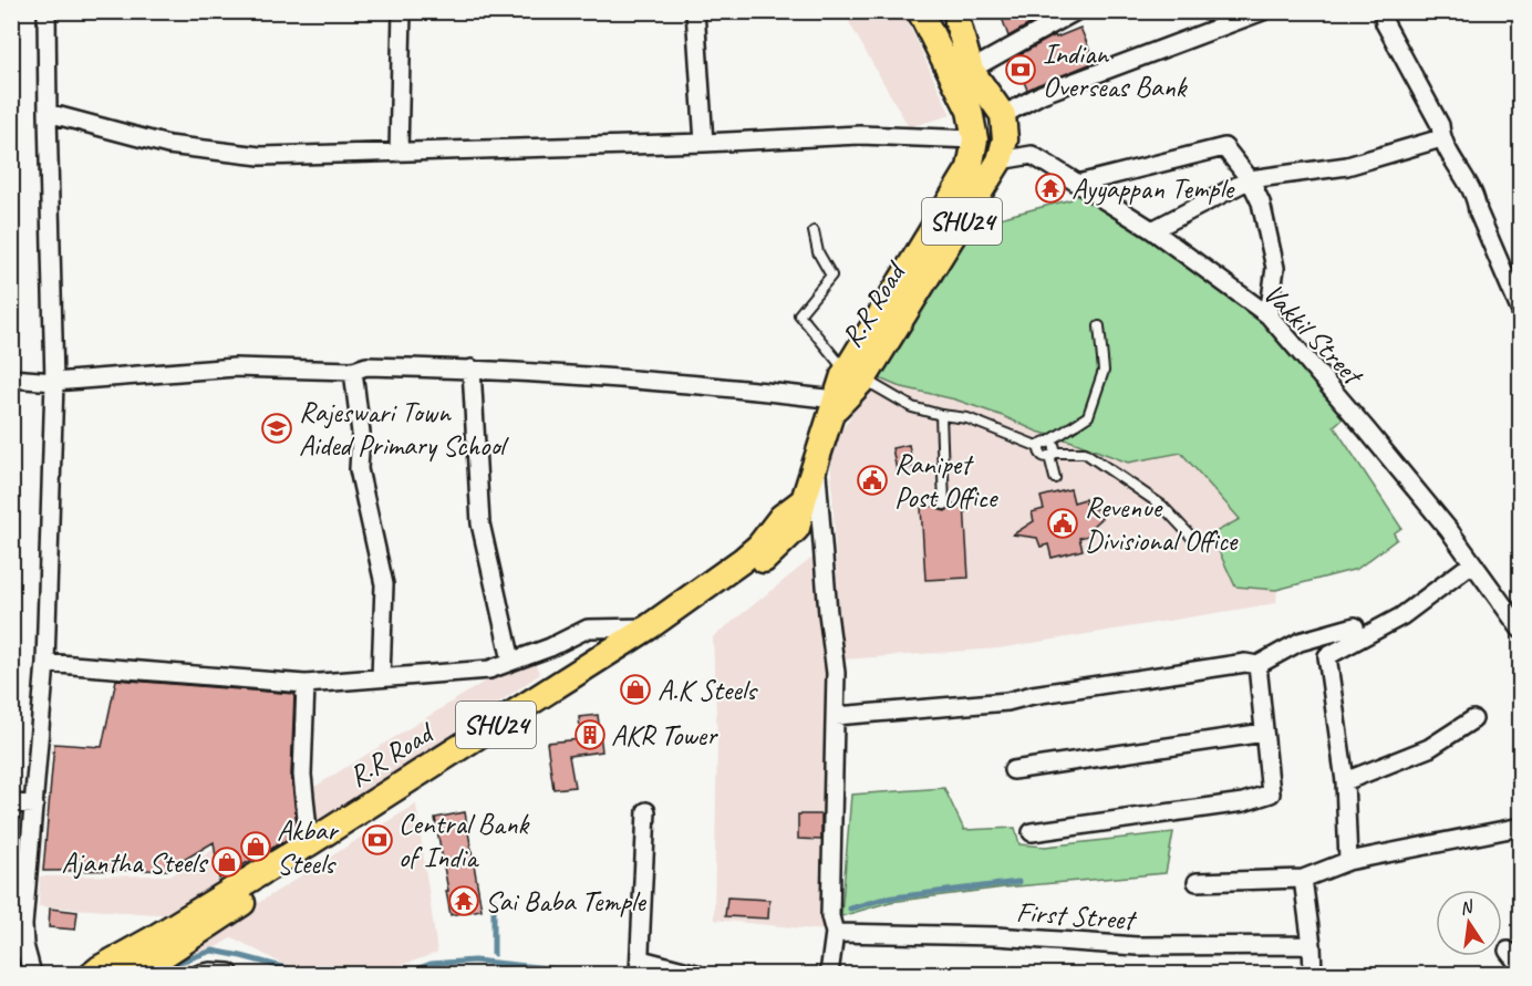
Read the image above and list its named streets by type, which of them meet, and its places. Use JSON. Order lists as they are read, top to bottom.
{
  "streets": {
    "main road": ["SHU24", "R.R Road"],
    "street": ["Vakkil Street", "First Street"]
  },
  "crossings": [
    ["R.R Road", "Vakkil Street"]
  ],
  "places": {
    "bank": ["Indian Overseas Bank", "Central Bank of India"],
    "temple": ["Ayyappan Temple", "Sai Baba Temple"],
    "school or university": ["Rajeswari Town Aided Primary School"],
    "public building": ["Ranipet Post Office", "Revenue Divisional Office"],
    "shop": ["A.K Steels", "Akbar Steels", "Ajantha Steels"],
    "building": ["AKR Tower"]
  },
  "north": "top"
}
